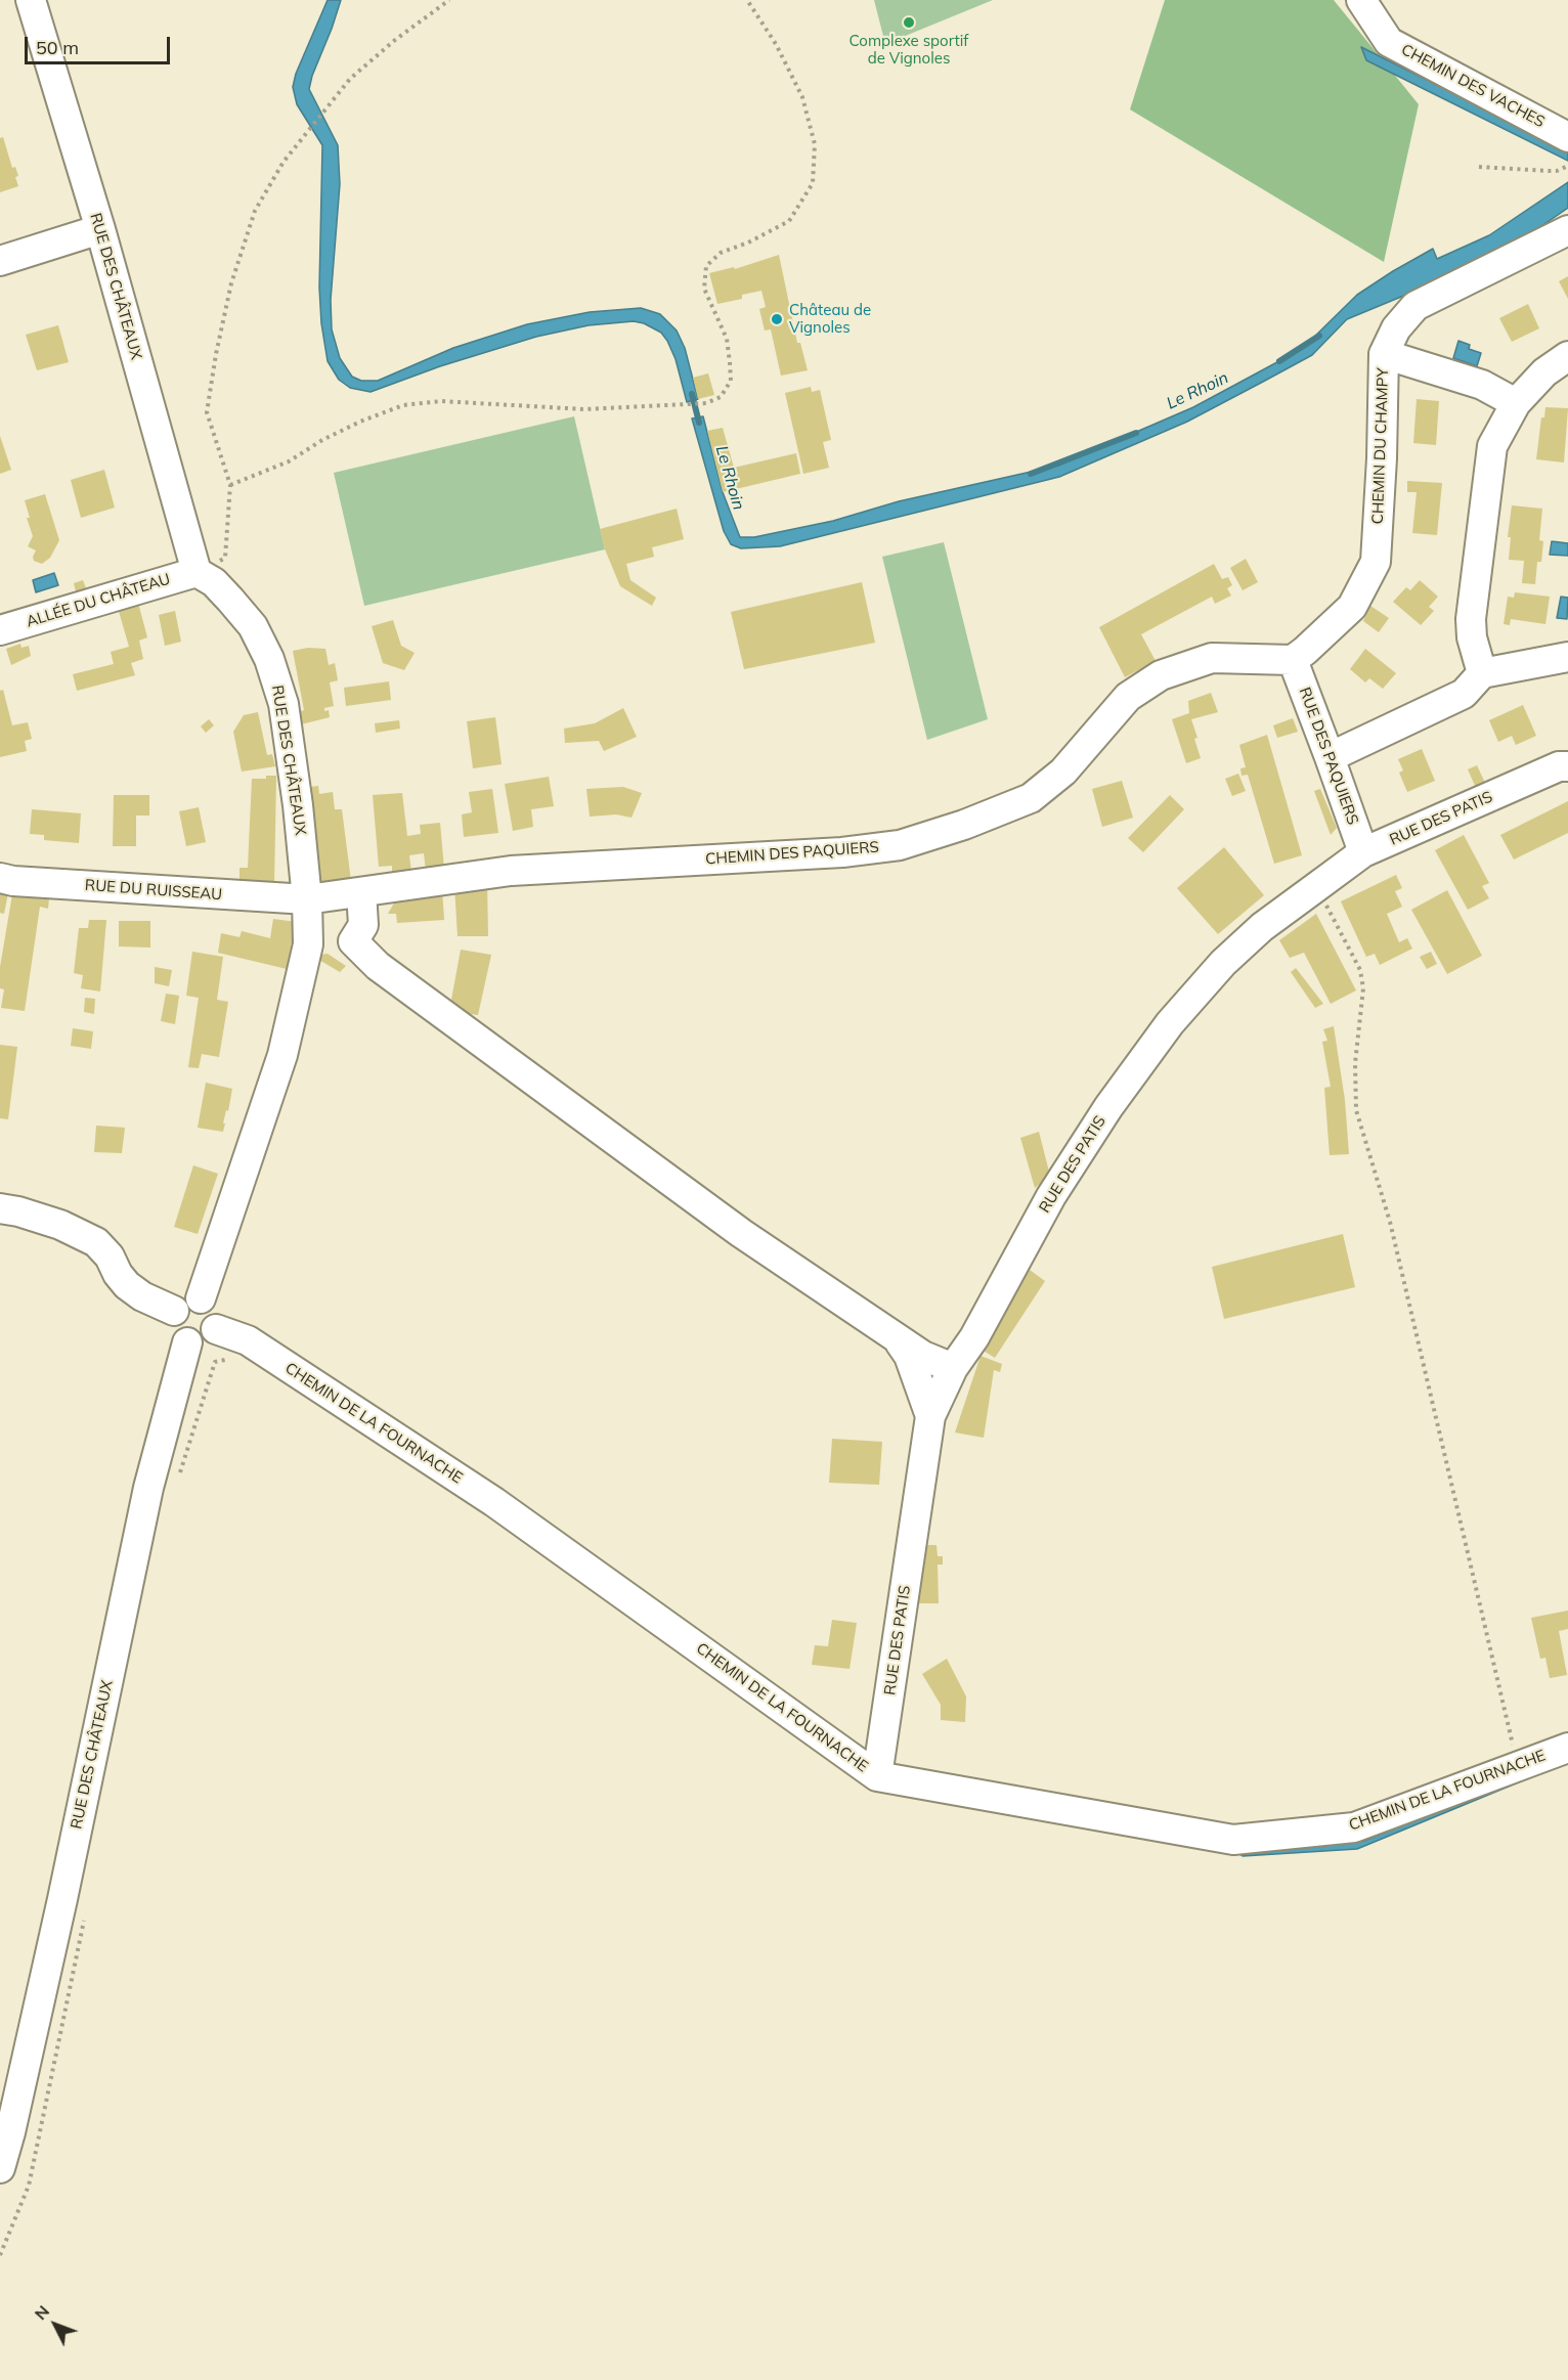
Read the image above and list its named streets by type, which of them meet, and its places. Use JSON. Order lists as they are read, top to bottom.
{
  "streets": {
    "street": [
      "CHEMIN DES VACHES",
      "RUE DES CHÂTEAUX",
      "CHEMIN DU CHAMPY",
      "ALLÉE DU CHÂTEAU",
      "RUE DES PAQUIERS",
      "RUE DES PATIS",
      "CHEMIN DES PAQUIERS",
      "RUE DU RUISSEAU",
      "CHEMIN DE LA FOURNACHE"
    ]
  },
  "crossings": [
    ["RUE DES CHÂTEAUX", "ALLÉE DU CHÂTEAU"],
    ["RUE DES CHÂTEAUX", "CHEMIN DES PAQUIERS"],
    ["RUE DES CHÂTEAUX", "RUE DU RUISSEAU"],
    ["RUE DES CHÂTEAUX", "CHEMIN DE LA FOURNACHE"],
    ["CHEMIN DU CHAMPY", "RUE DES PAQUIERS"],
    ["CHEMIN DU CHAMPY", "CHEMIN DES PAQUIERS"],
    ["RUE DES PAQUIERS", "RUE DES PATIS"],
    ["RUE DES PAQUIERS", "CHEMIN DES PAQUIERS"],
    ["RUE DES PATIS", "CHEMIN DE LA FOURNACHE"],
    ["CHEMIN DES PAQUIERS", "RUE DU RUISSEAU"]
  ],
  "water": ["Le Rhoin"],
  "places": ["Complexe sportif de Vignoles", "Château de Vignoles"],
  "scale_bar": "50 m",
  "north": "top left"
}
